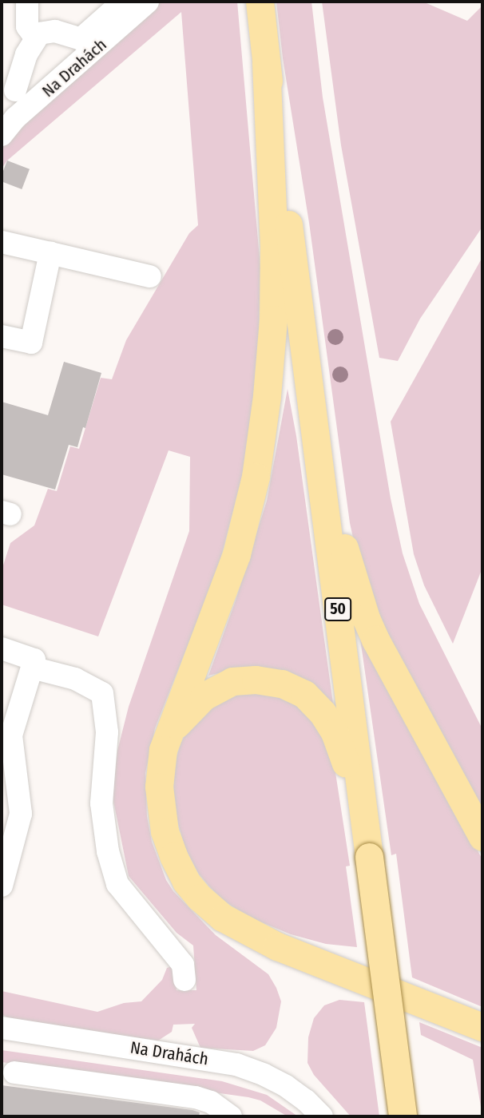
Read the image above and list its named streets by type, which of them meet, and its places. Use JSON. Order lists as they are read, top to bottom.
{
  "streets": {
    "main road": ["50"],
    "street": ["Na Drahách"]
  }
}
